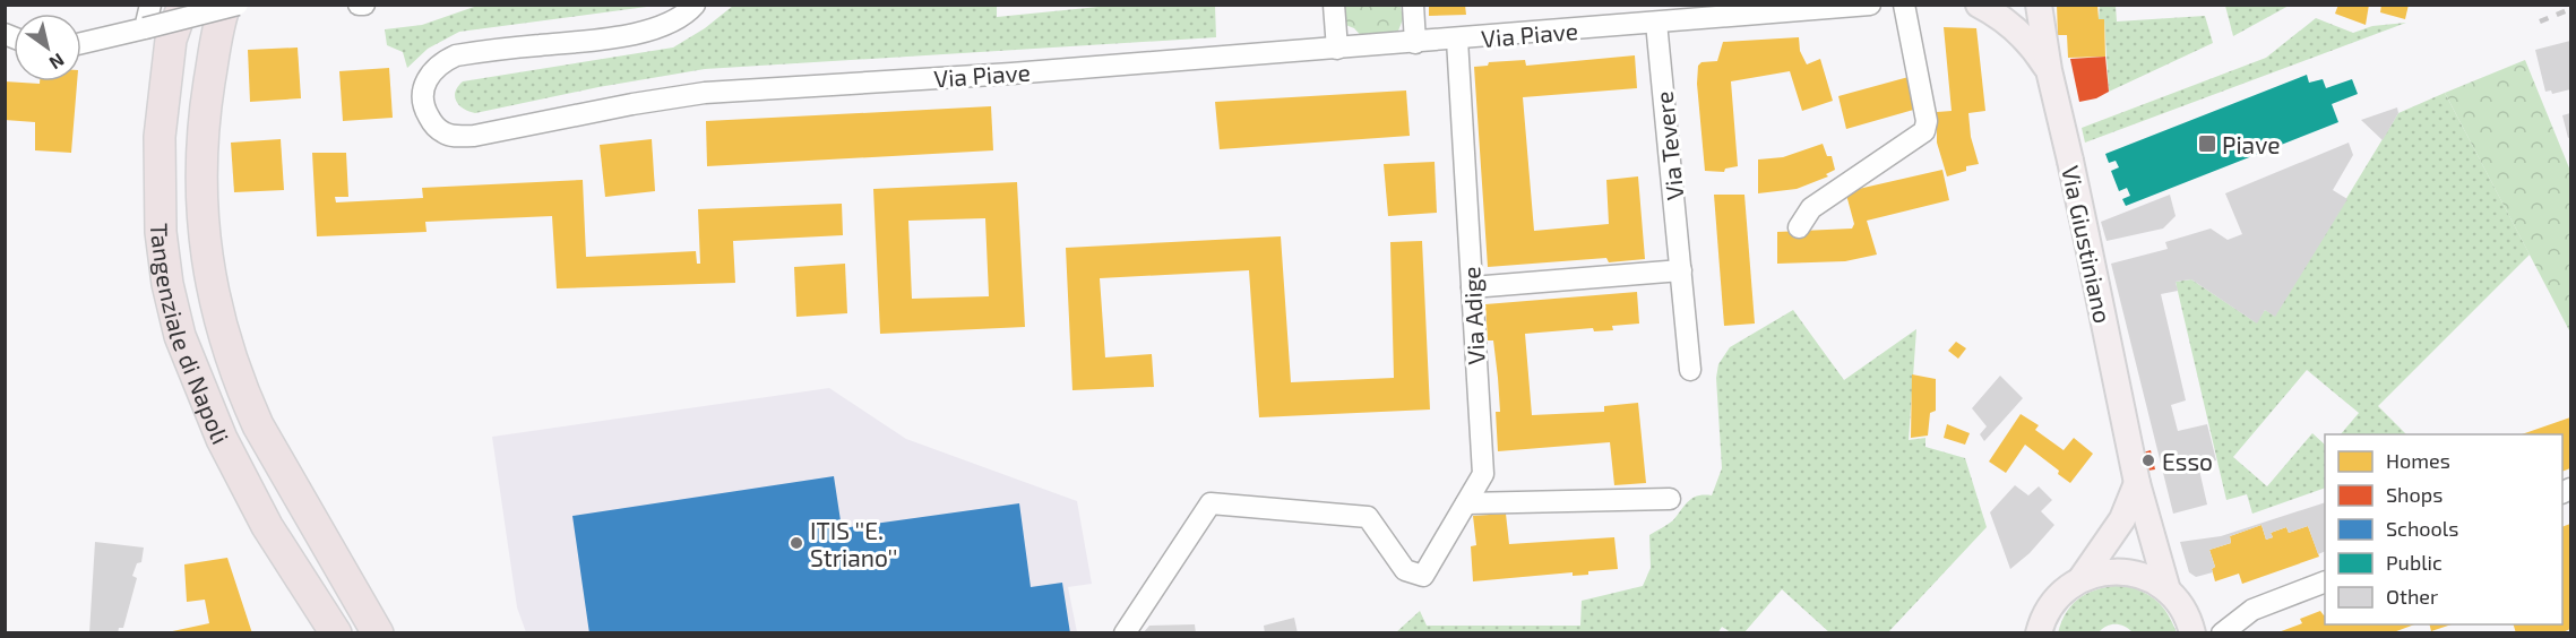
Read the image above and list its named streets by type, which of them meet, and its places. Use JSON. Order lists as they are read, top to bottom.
{
  "streets": {
    "highway": ["Tangenziale di Napoli"],
    "main road": ["Via Giustiniano"],
    "street": ["Via Piave", "Via Tevere", "Via Adige"]
  },
  "crossings": [
    ["Via Piave", "Via Tevere"],
    ["Via Piave", "Via Adige"]
  ],
  "places": {
    "transit": ["Piave"],
    "other": ["Esso", "ITIS ''E. Striano''"]
  },
  "legend": [
    "Homes",
    "Shops",
    "Schools",
    "Public",
    "Other"
  ],
  "north": "bottom right"
}
